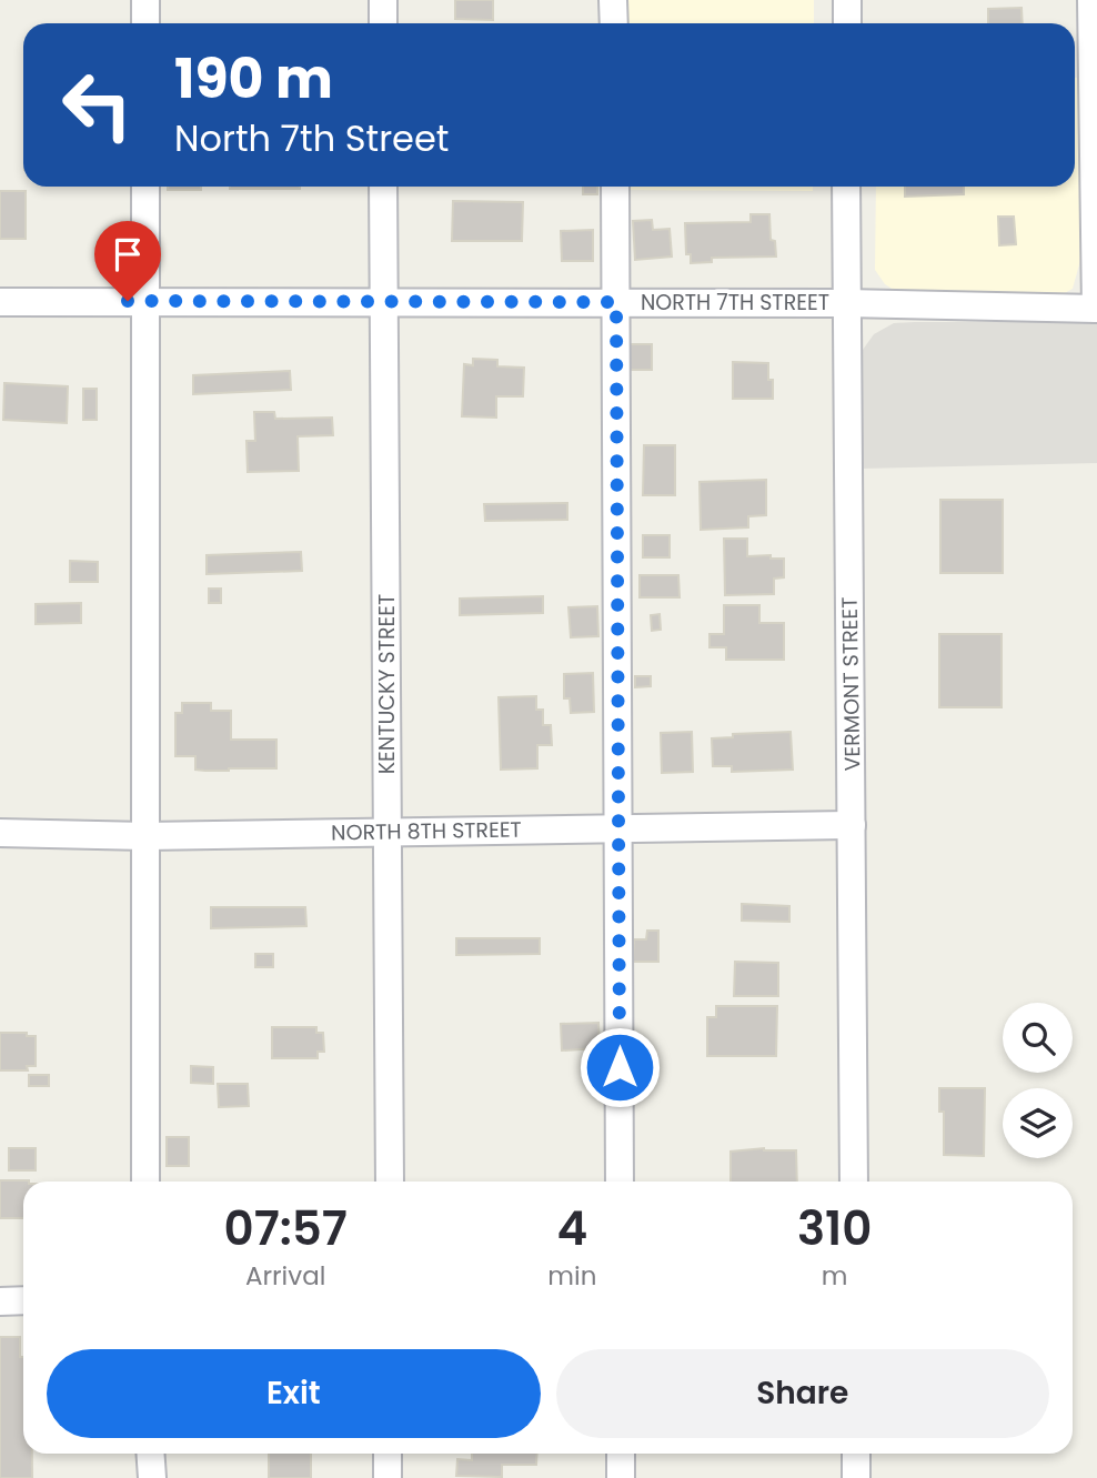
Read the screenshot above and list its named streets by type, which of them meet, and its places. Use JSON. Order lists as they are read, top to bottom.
{
  "streets": {
    "street": [
      "NORTH 7TH STREET",
      "KENTUCKY STREET",
      "VERMONT STREET",
      "NORTH 8TH STREET"
    ]
  },
  "crossings": [
    ["NORTH 7TH STREET", "KENTUCKY STREET"],
    ["NORTH 7TH STREET", "VERMONT STREET"],
    ["KENTUCKY STREET", "NORTH 8TH STREET"],
    ["VERMONT STREET", "NORTH 8TH STREET"]
  ],
  "page": {
    "turn": ["190 m", "North 7th Street"],
    "eta": [
      "07:57",
      "Arrival",
      "4",
      "min",
      "310",
      "m"
    ],
    "buttons": ["Exit", "Share"]
  }
}
